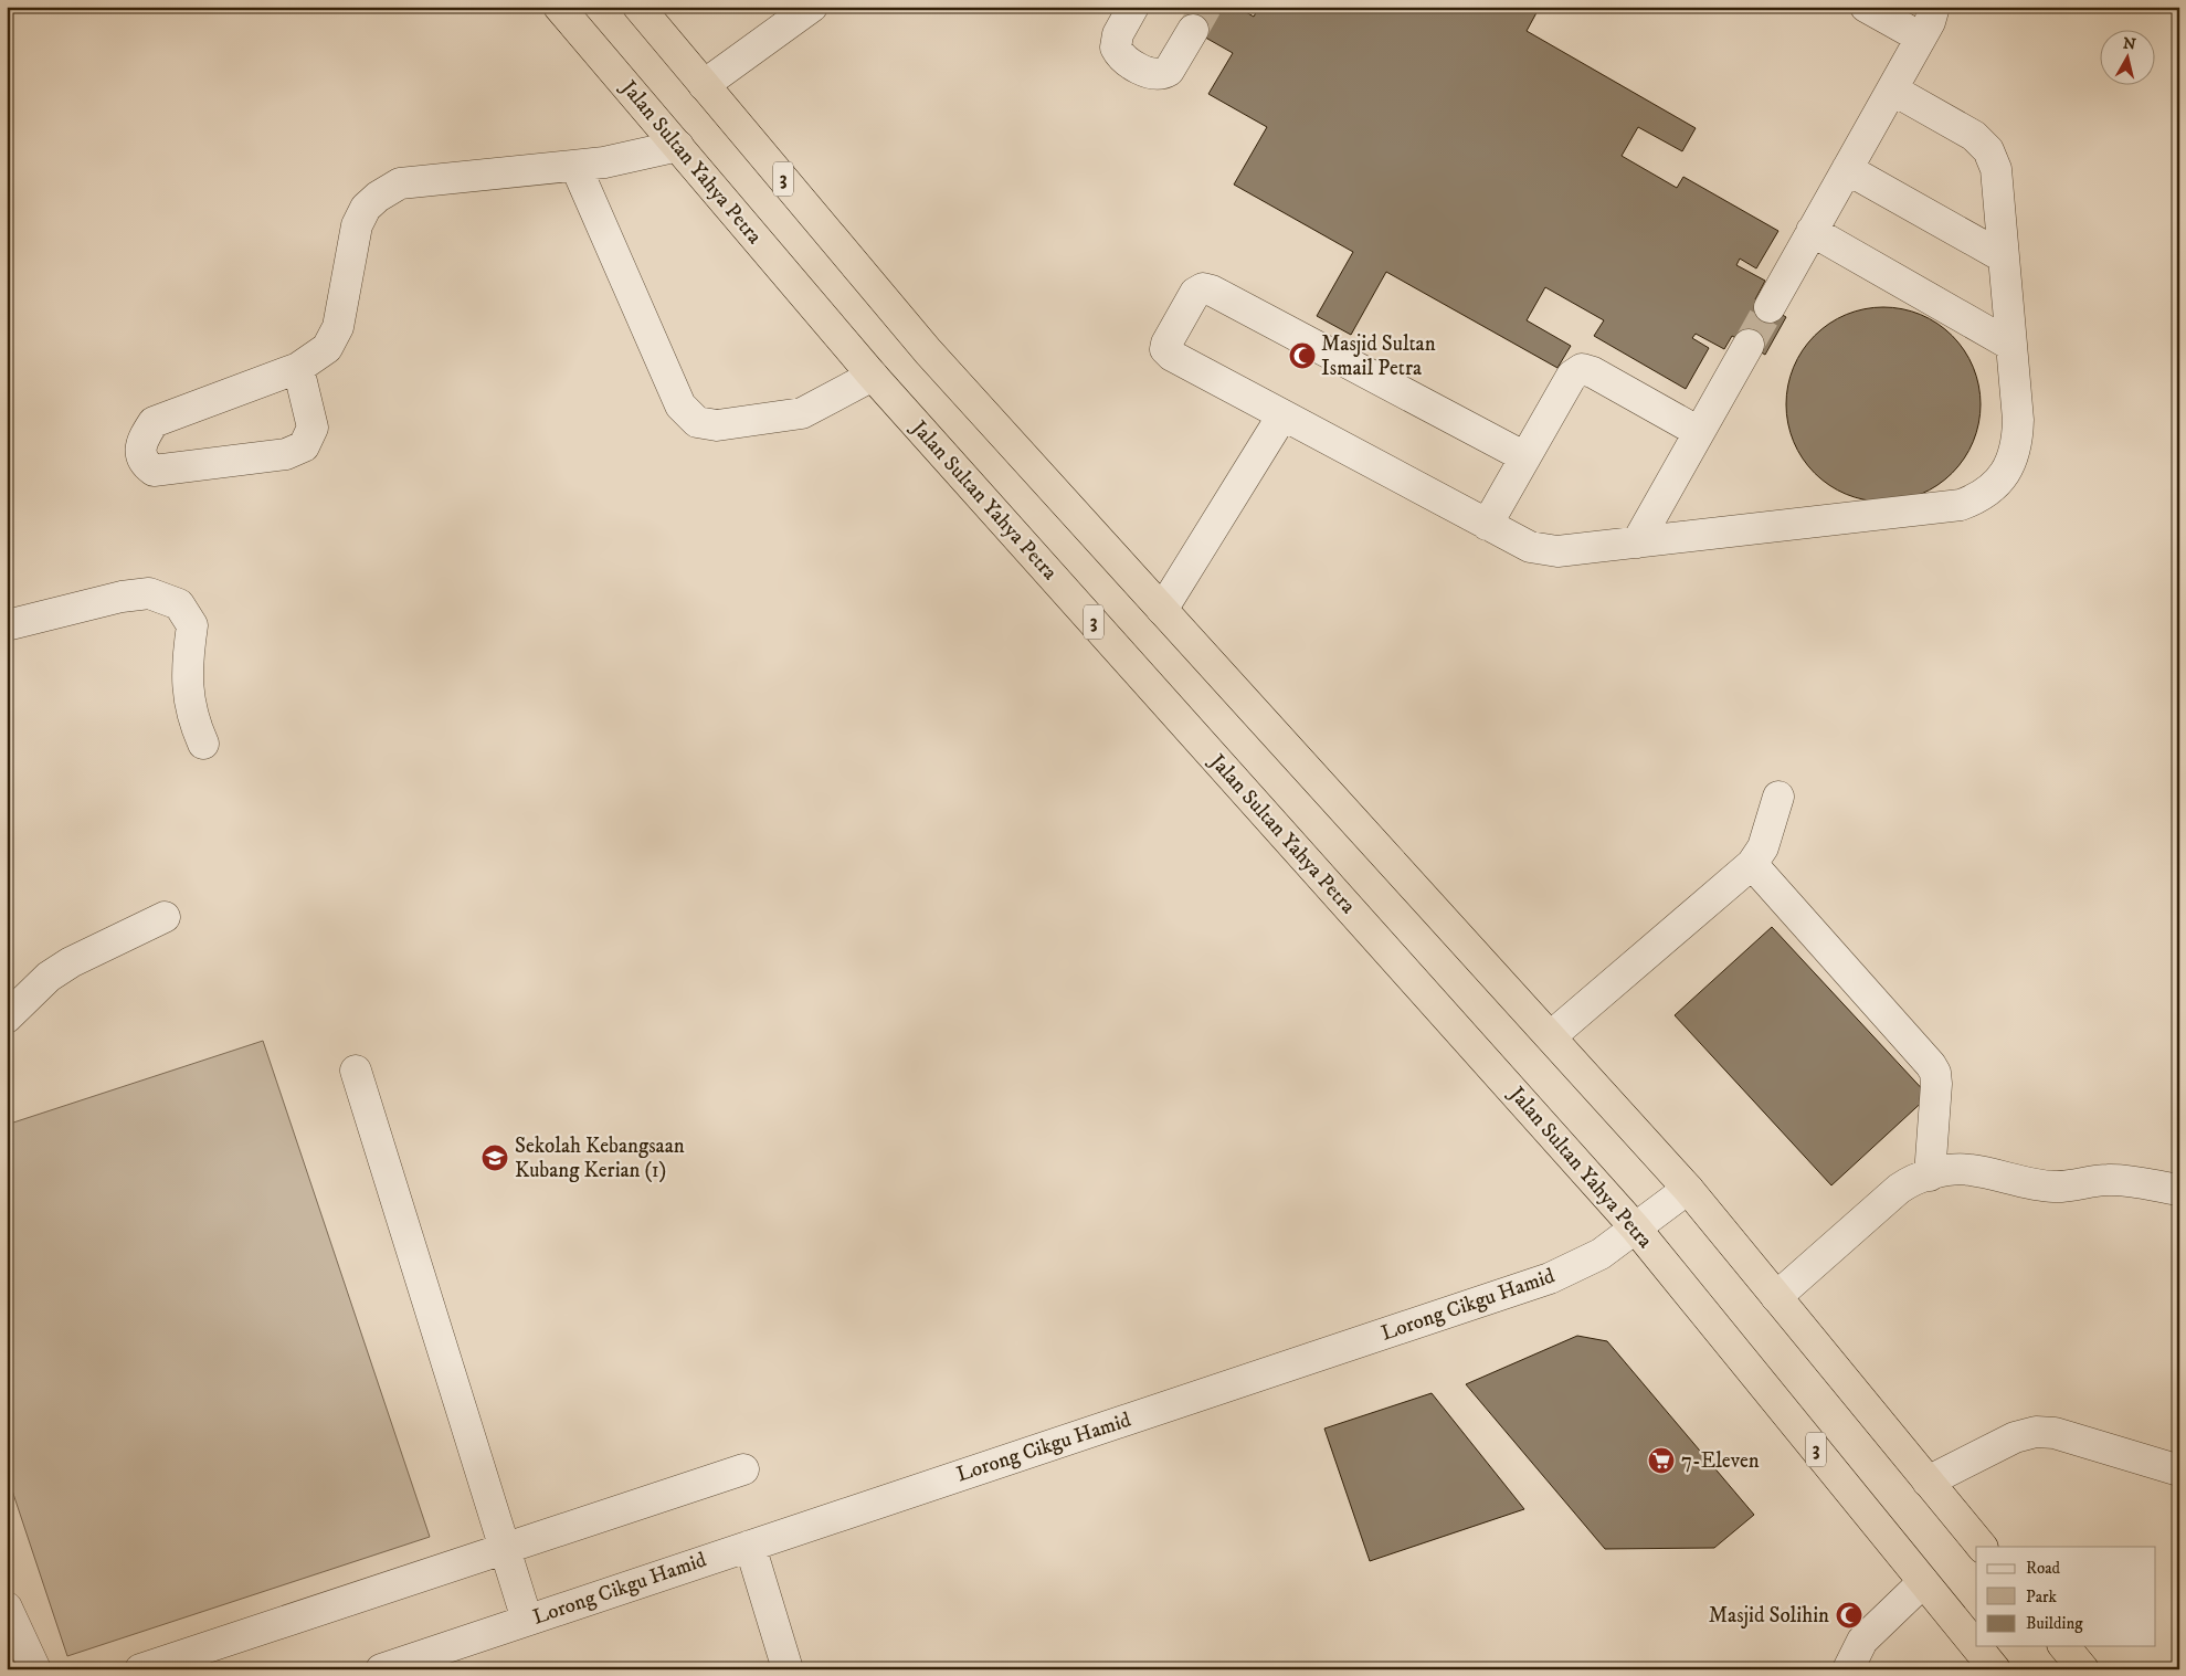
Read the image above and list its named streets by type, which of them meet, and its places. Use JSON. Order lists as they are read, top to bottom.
{
  "streets": {
    "highway": ["Jalan Sultan Yahya Petra", "3"],
    "street": ["Lorong Cikgu Hamid"]
  },
  "crossings": [
    ["Jalan Sultan Yahya Petra", "Lorong Cikgu Hamid"],
    ["3", "Lorong Cikgu Hamid"]
  ],
  "places": {
    "mosque": ["Masjid Sultan Ismail Petra", "Masjid Solihin"],
    "school or university": ["Sekolah Kebangsaan Kubang Kerian (1)"],
    "supermarket": ["7-Eleven"]
  },
  "legend": ["Road", "Park", "Building"],
  "north": "top"
}
